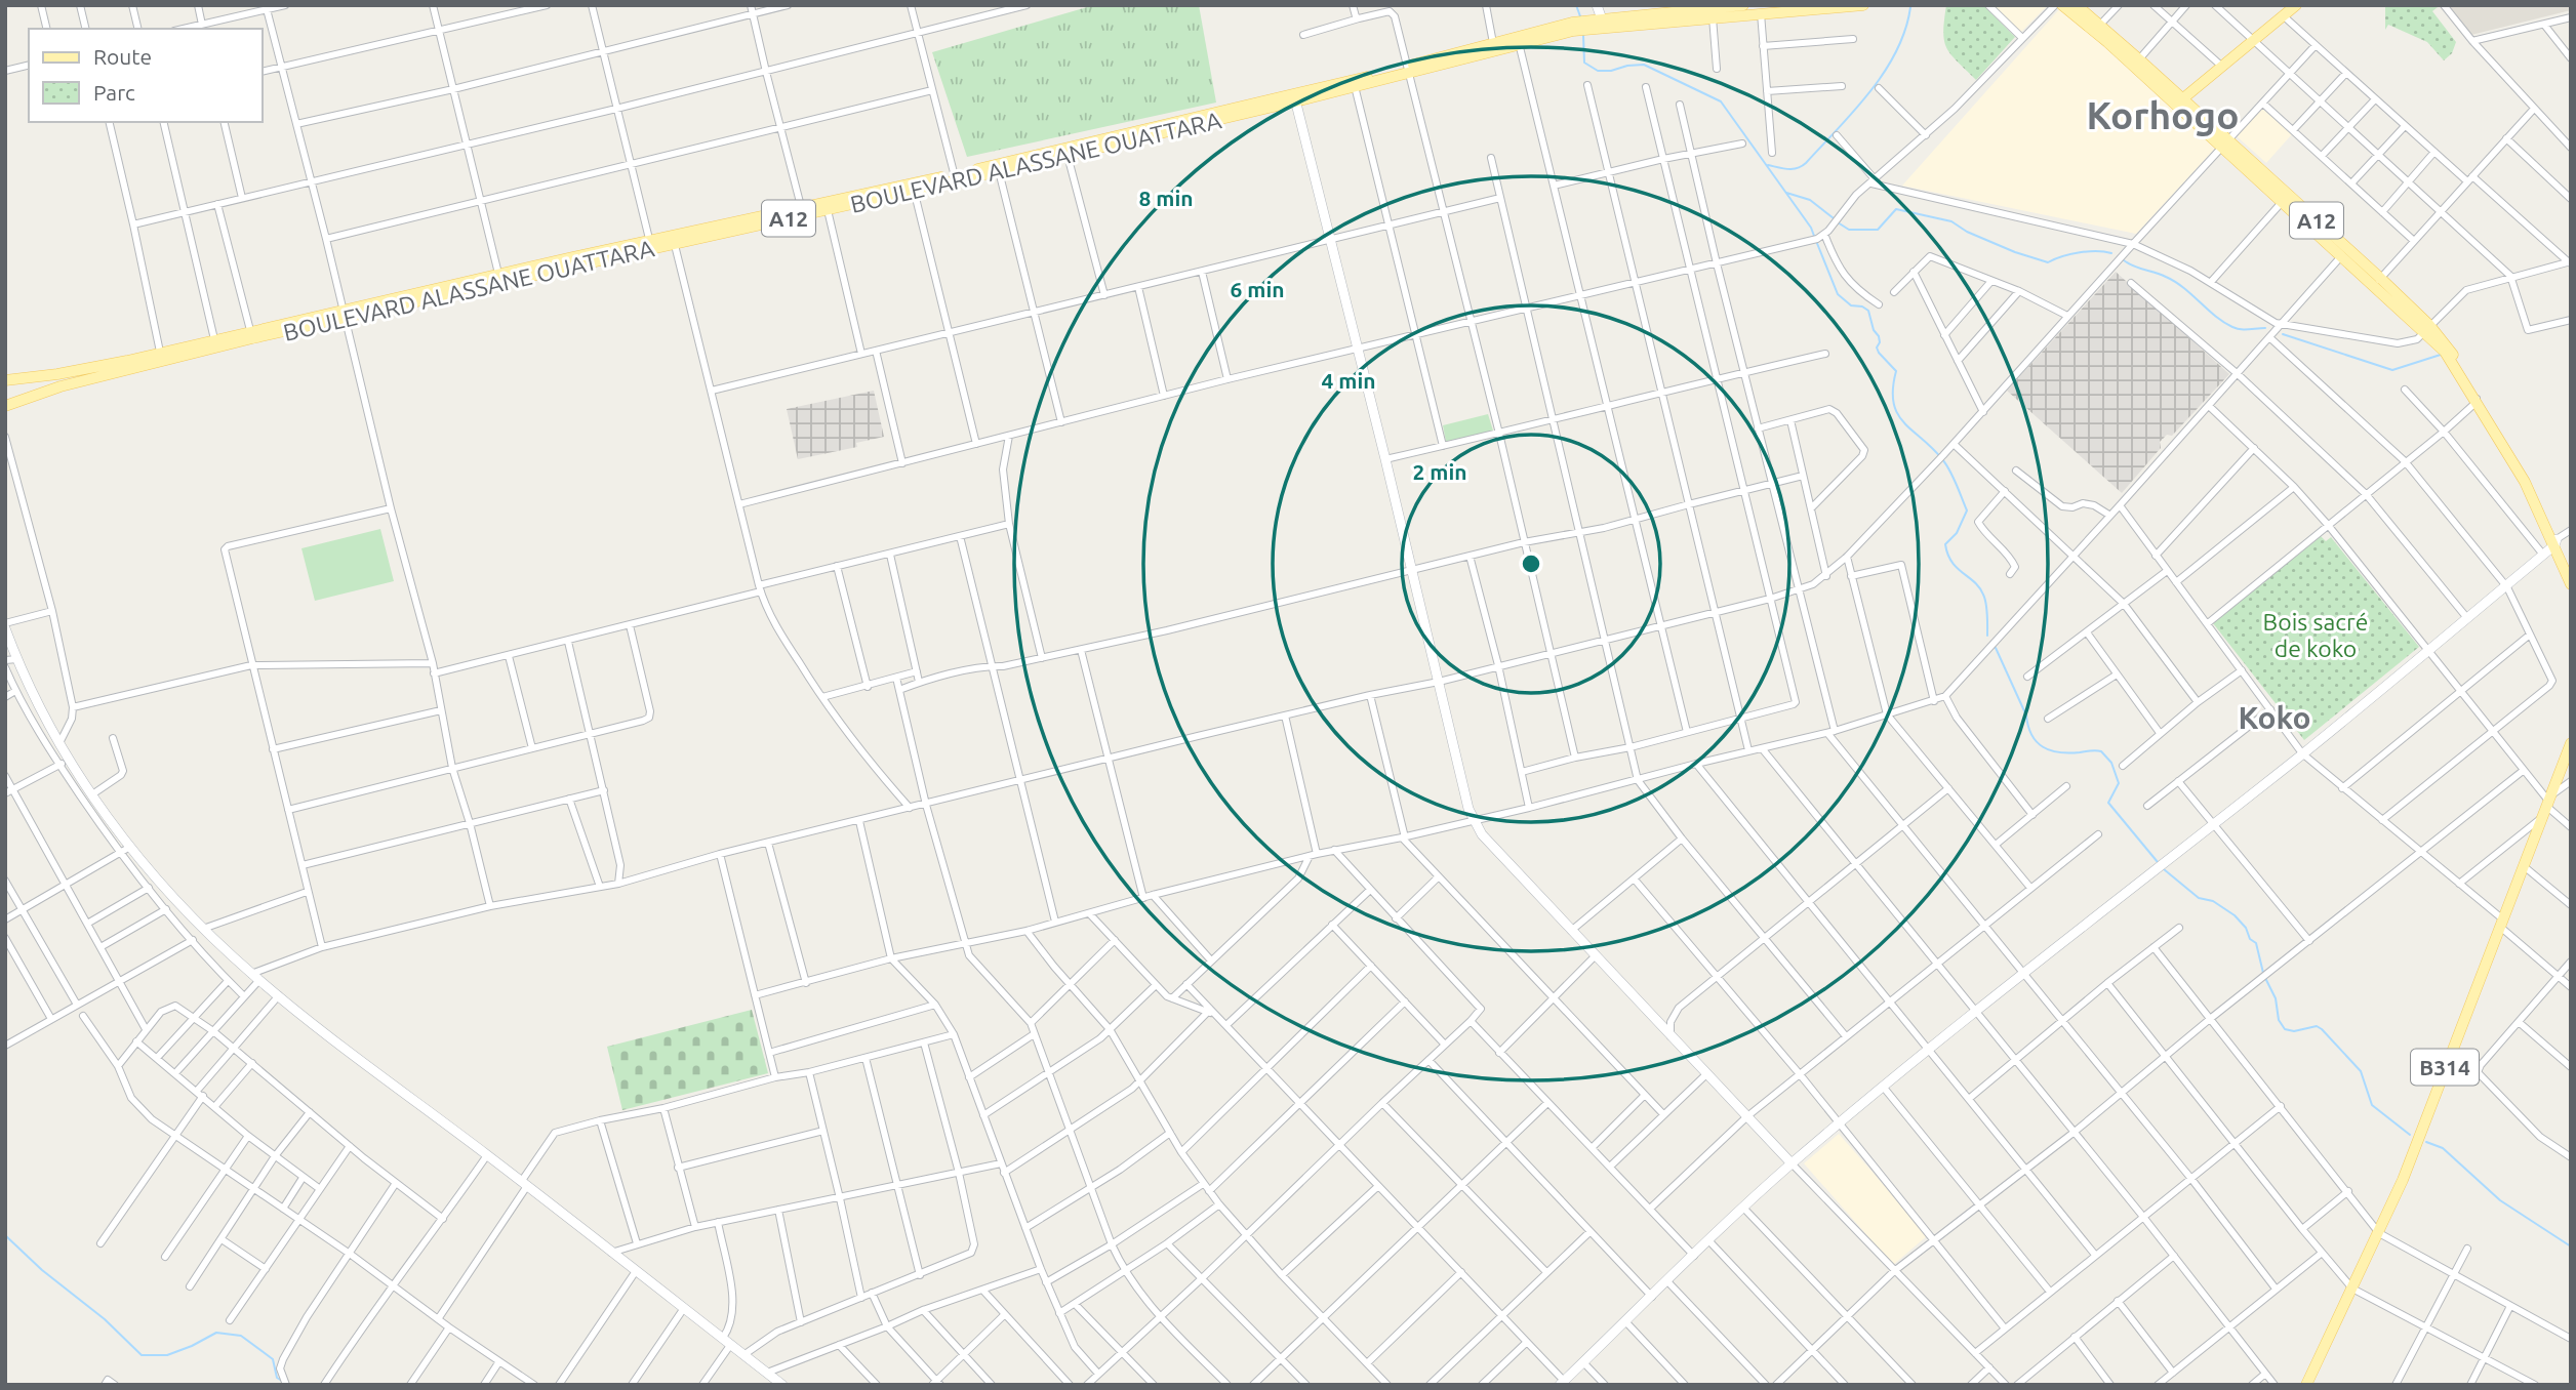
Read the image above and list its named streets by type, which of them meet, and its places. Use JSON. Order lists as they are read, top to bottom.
{
  "streets": {
    "main road": ["BOULEVARD ALASSANE OUATTARA", "A12", "B314"]
  },
  "districts": ["Korhogo", "Koko"],
  "parks": ["Bois sacré de koko"],
  "legend": ["Route", "Parc"],
  "rings": [
    "8 min",
    "6 min",
    "4 min",
    "2 min"
  ]
}
